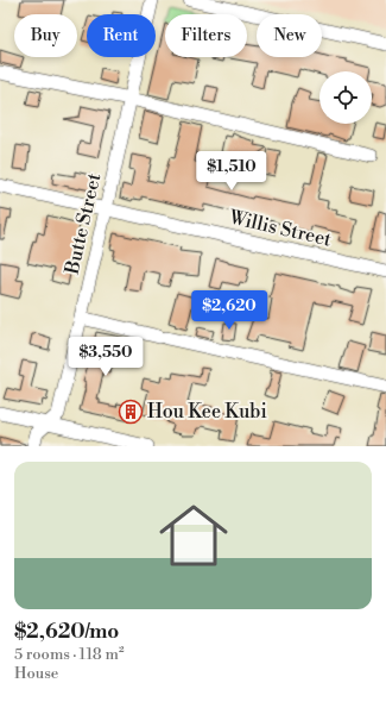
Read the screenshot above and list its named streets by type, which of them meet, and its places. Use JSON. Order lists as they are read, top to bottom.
{
  "streets": {
    "street": ["Butte Street", "Willis Street"]
  },
  "crossings": [
    ["Butte Street", "Willis Street"]
  ],
  "places": {
    "building": ["Hou Kee Kubi"]
  },
  "page": {
    "chip": [
      "Buy",
      "Rent",
      "Filters",
      "New"
    ],
    "price": ["$1,510", "$2,620", "$3,550"],
    "list": [
      {
        "name": "$2,620/mo",
        "note": "5 rooms · 118 m² · House"
      }
    ]
  }
}
